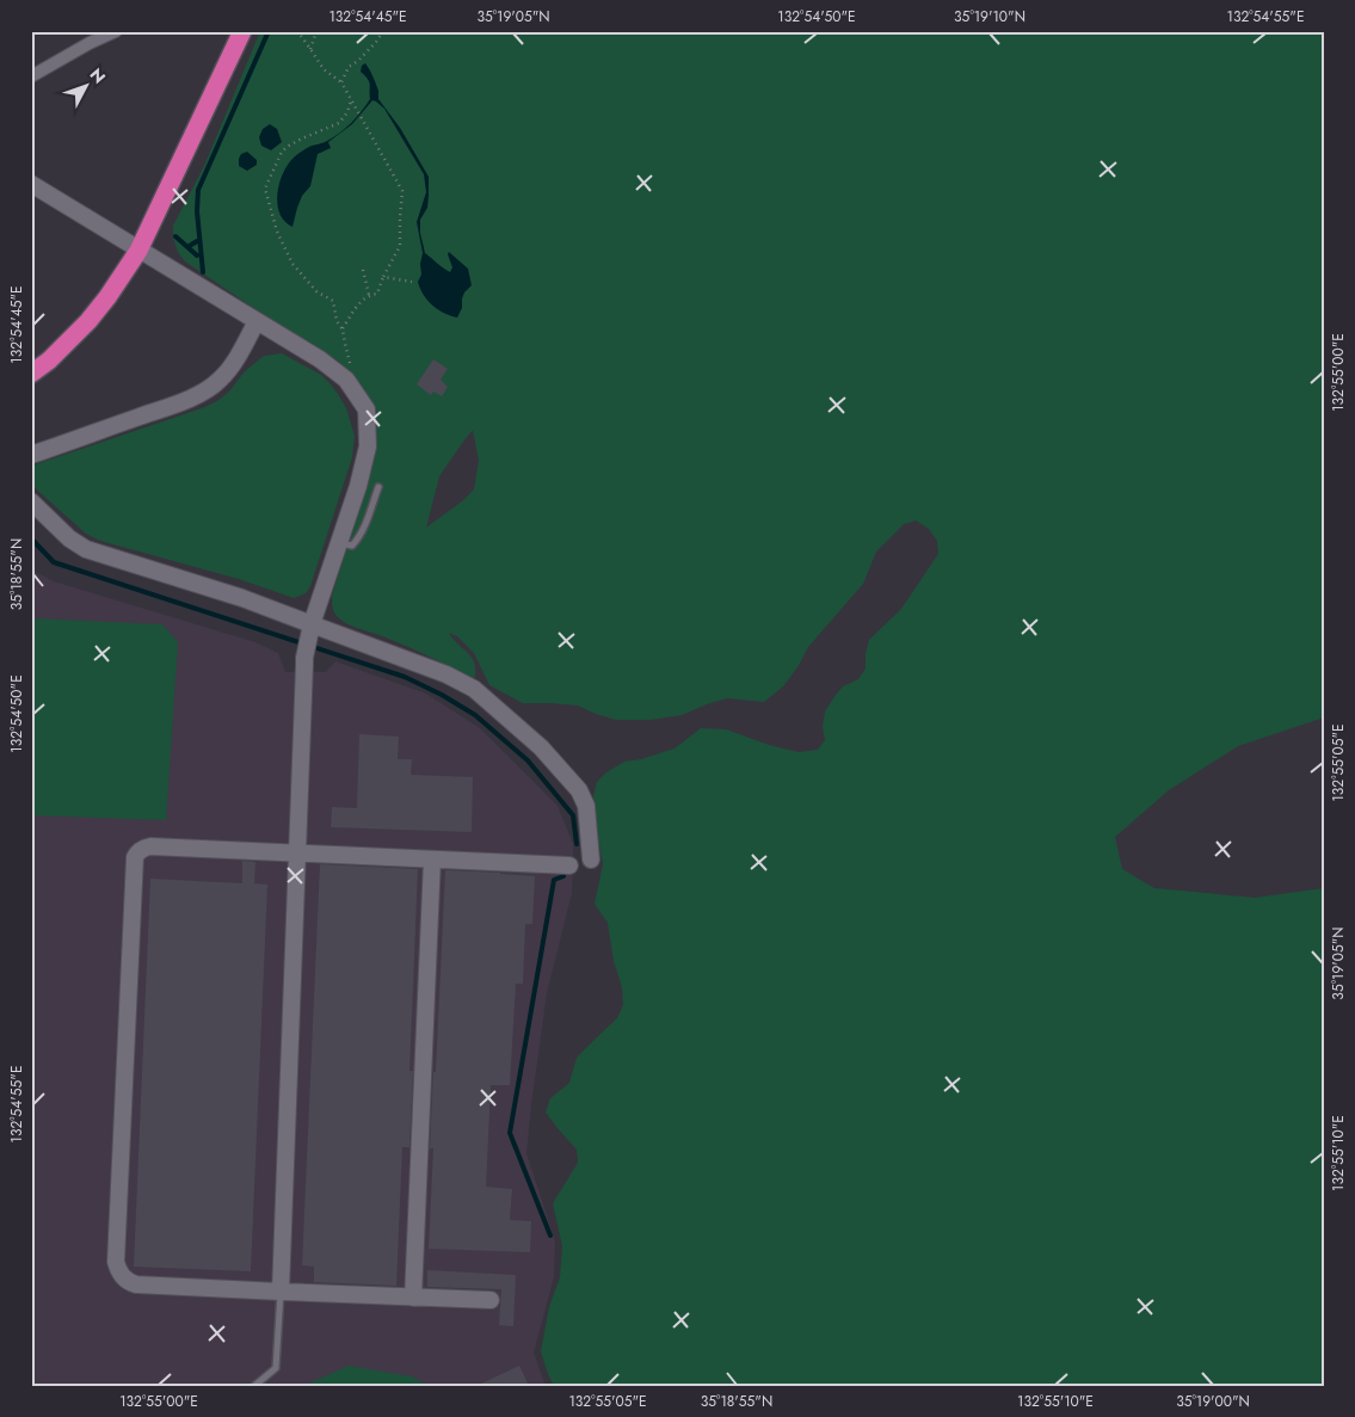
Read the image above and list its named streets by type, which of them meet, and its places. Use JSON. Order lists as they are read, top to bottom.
{
  "north": "top right",
  "coordinates": [
    "132°54'45\"E",
    "35°19'05\"N",
    "132°54'50\"E",
    "35°19'10\"N",
    "132°54'55\"E",
    "132°55'00\"E",
    "35°18'55\"N",
    "132°55'05\"E",
    "132°55'10\"E",
    "35°19'00\"N"
  ]
}
